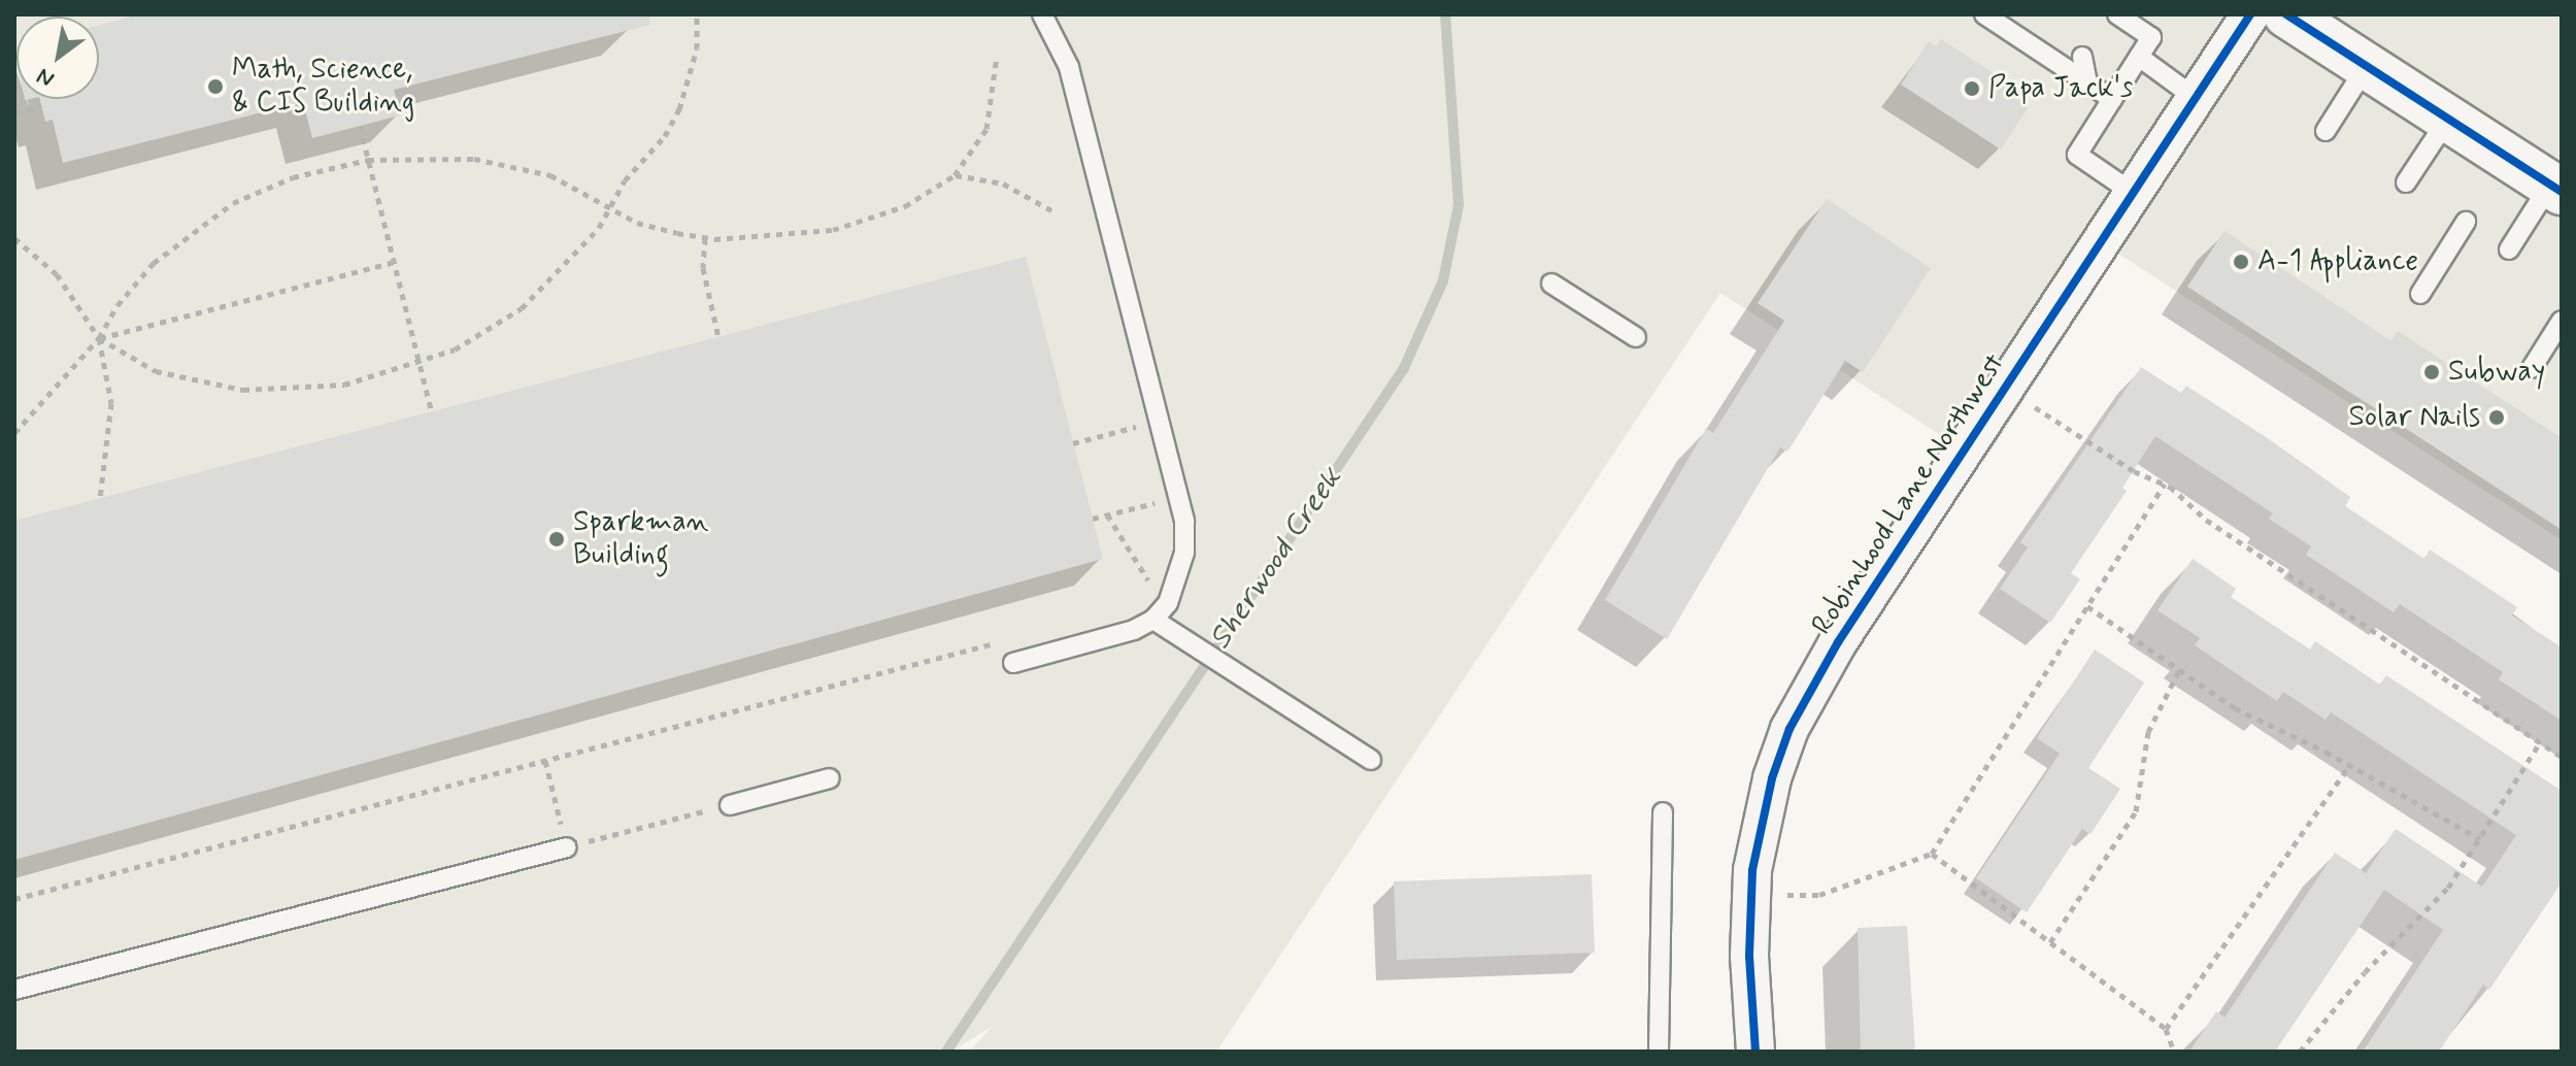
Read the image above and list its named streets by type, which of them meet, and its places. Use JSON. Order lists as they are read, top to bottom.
{
  "streets": {
    "street": ["Robinhood Lane Northwest"]
  },
  "water": ["Sherwood Creek"],
  "places": [
    "Math, Science, & CIS Building",
    "Papa Jack's",
    "A-1 Appliance",
    "Subway",
    "Solar Nails",
    "Sparkman Building"
  ],
  "north": "bottom left"
}
